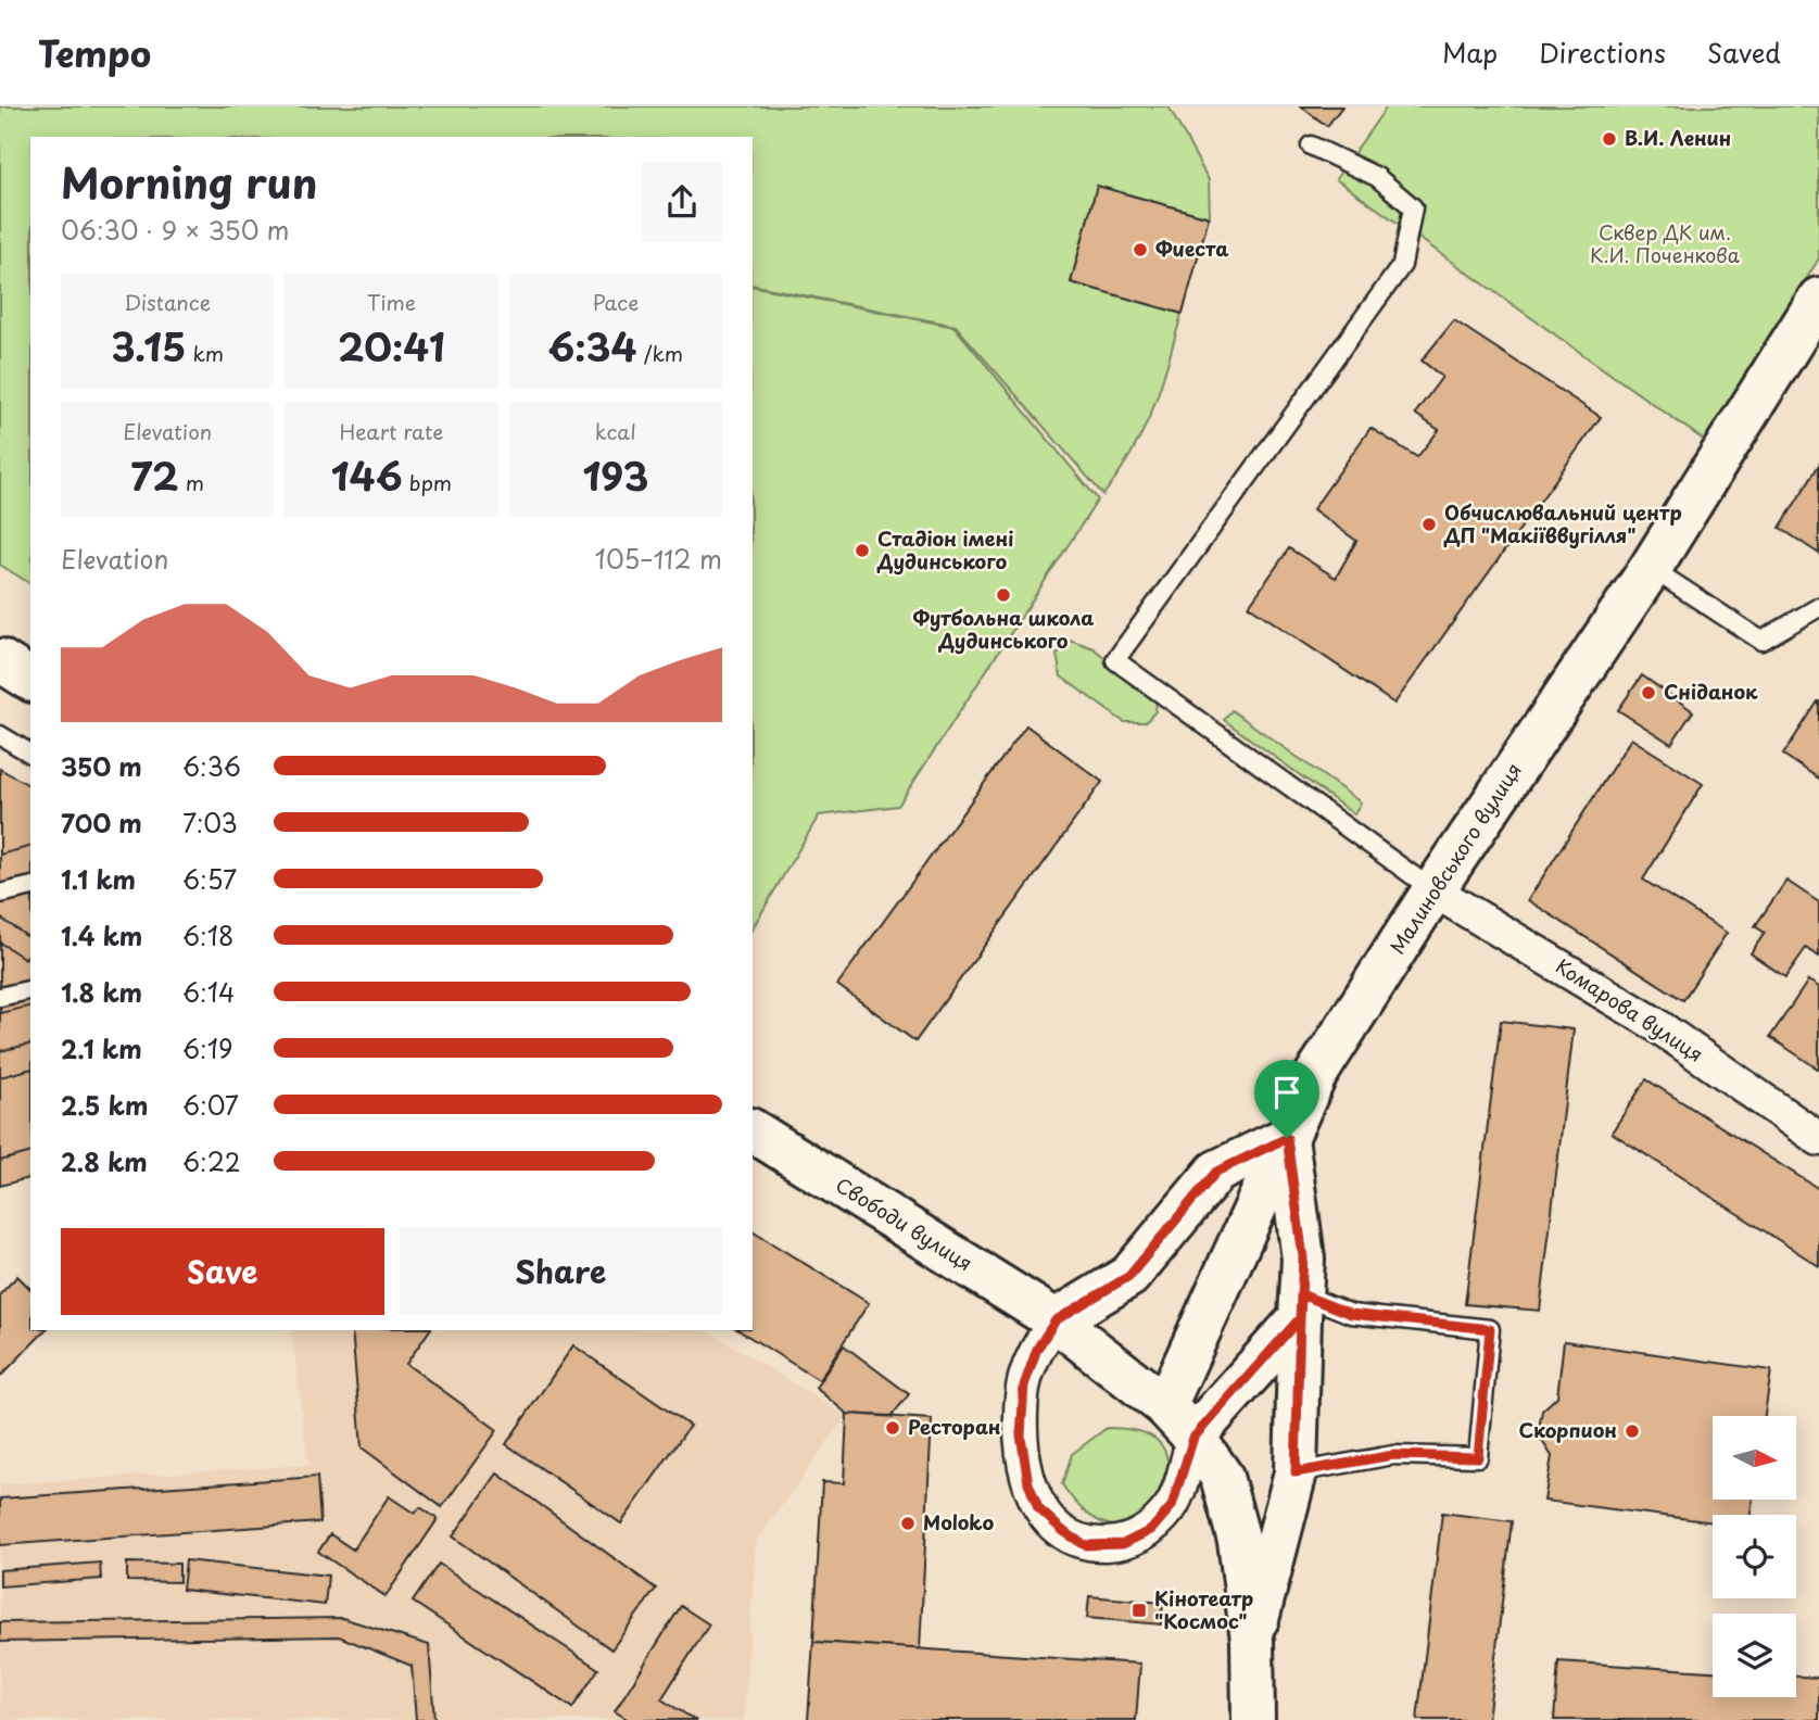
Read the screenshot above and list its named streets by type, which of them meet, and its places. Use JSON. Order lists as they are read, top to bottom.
{
  "streets": {
    "street": ["Малиновського вулиця", "Комарова вулиця", "Свободи вулиця"]
  },
  "crossings": [
    ["Малиновського вулиця", "Комарова вулиця"],
    ["Малиновського вулиця", "Свободи вулиця"]
  ],
  "parks": ["Сквер ДК им. К.И. Поченкова"],
  "places": {
    "other": [
      "В.И. Ленин",
      "Фиеста",
      "Обчислювальний центр ДП \"Макіїввугілля\"",
      "Стадіон імені Дудинського",
      "Футбольна школа Дудинського",
      "Сніданок",
      "Ресторан",
      "Скорпион",
      "Moloko"
    ],
    "transit": ["Кінотеатр \"Космос\""]
  },
  "north": "right",
  "page": {
    "header": "Tempo",
    "nav": ["Map", "Directions", "Saved"],
    "heading": ["Morning run", "06:30 · 9 × 350 m"],
    "stats": [
      ["Distance", "3.15 km"],
      ["Time", "20:41"],
      ["Pace", "6:34 /km"],
      ["Elevation", "72 m"],
      ["Heart rate", "146 bpm"],
      ["kcal", "193"]
    ],
    "chart": ["Elevation", "105–112 m"],
    "list": [
      {
        "name": "350 m",
        "note": "6:36"
      },
      {
        "name": "700 m",
        "note": "7:03"
      },
      {
        "name": "1.1 km",
        "note": "6:57"
      },
      {
        "name": "1.4 km",
        "note": "6:18"
      },
      {
        "name": "1.8 km",
        "note": "6:14"
      },
      {
        "name": "2.1 km",
        "note": "6:19"
      },
      {
        "name": "2.5 km",
        "note": "6:07"
      },
      {
        "name": "2.8 km",
        "note": "6:22"
      }
    ],
    "buttons": ["Save", "Share"]
  }
}
